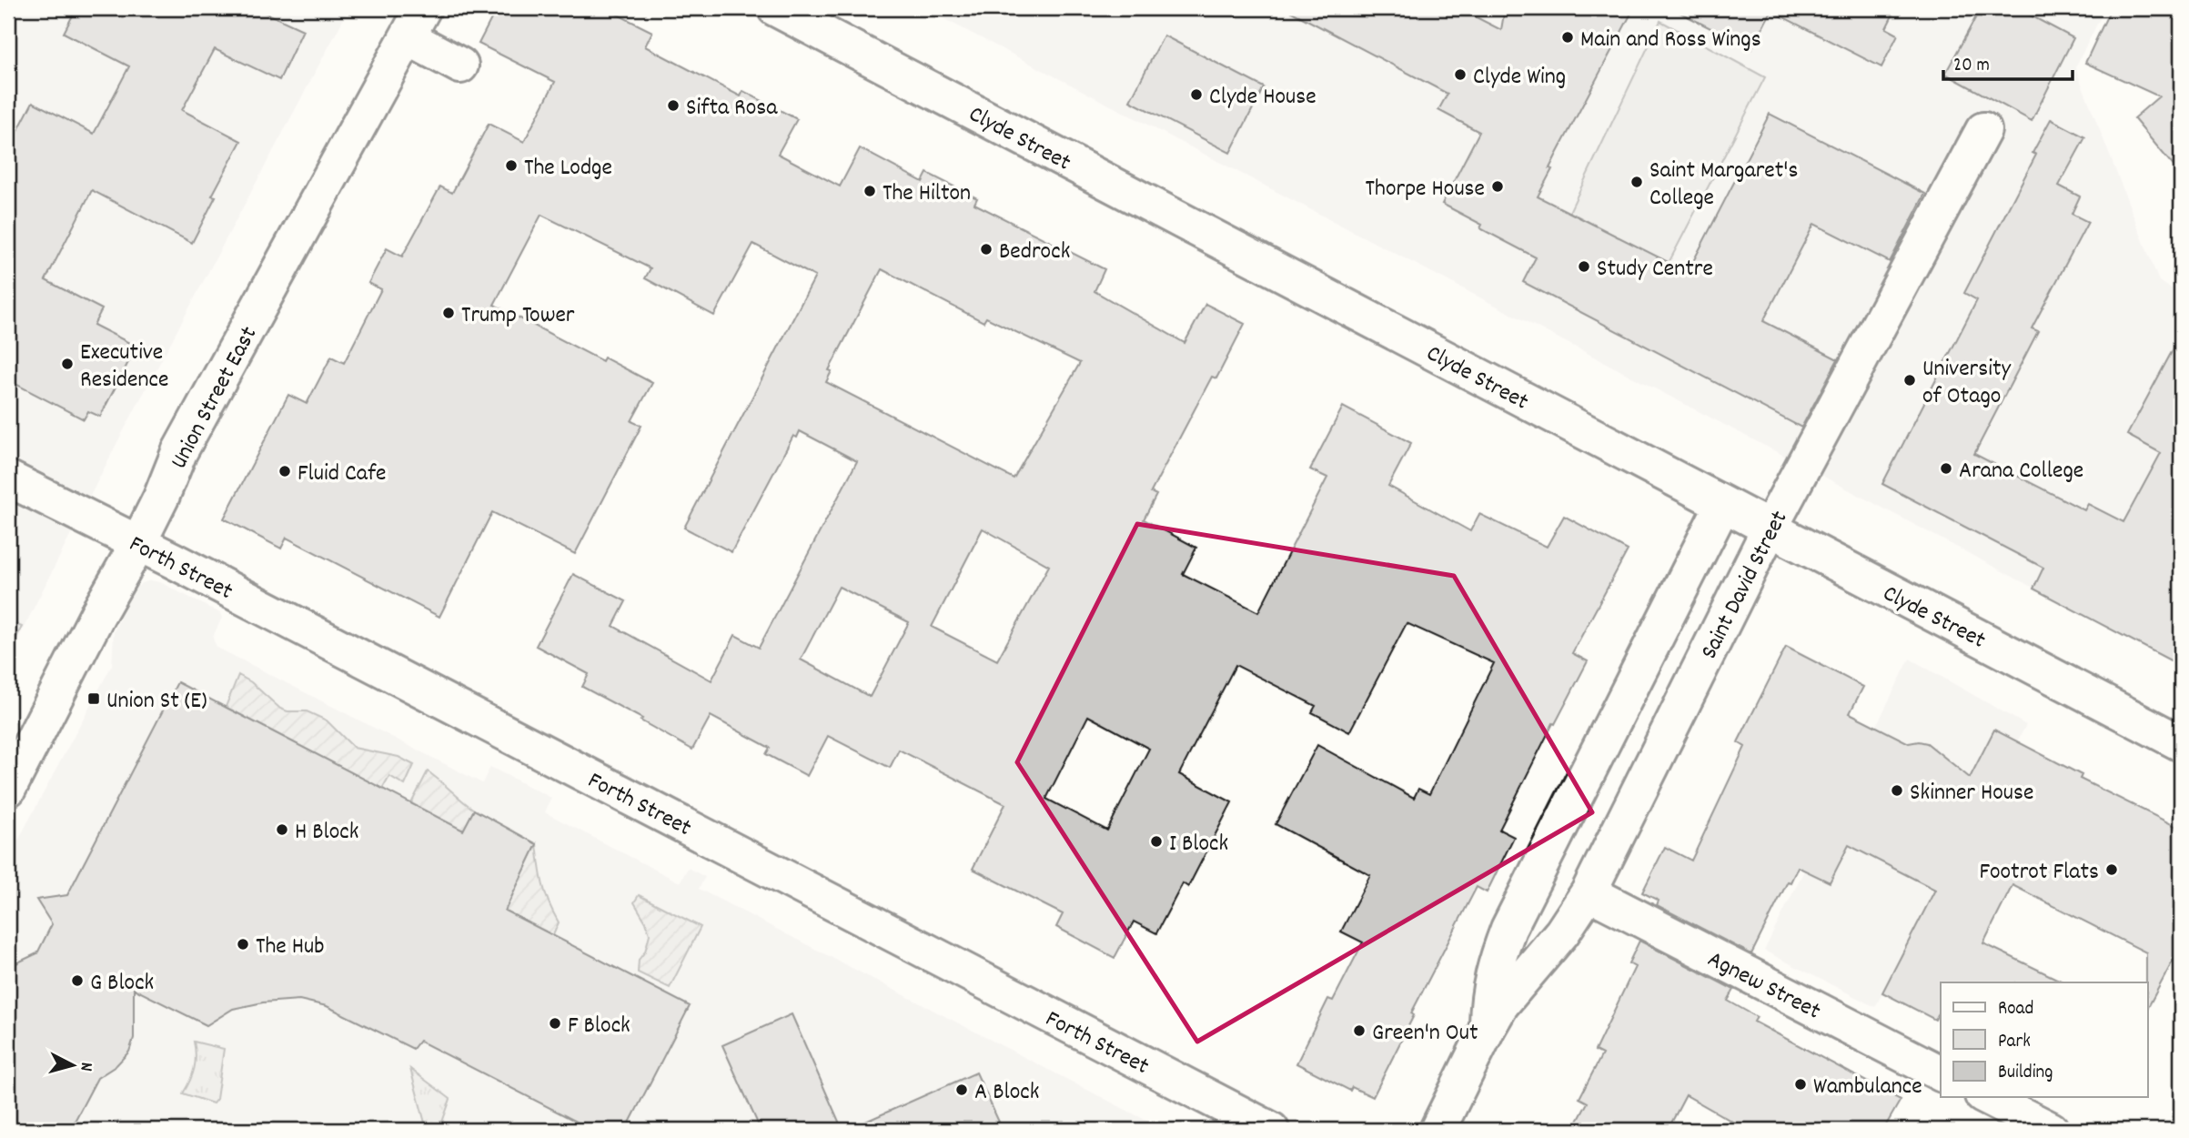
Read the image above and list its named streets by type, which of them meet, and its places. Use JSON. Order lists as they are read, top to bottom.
{
  "streets": {
    "street": [
      "Clyde Street",
      "Union Street East",
      "Forth Street",
      "Saint David Street",
      "Agnew Street"
    ]
  },
  "crossings": [
    ["Clyde Street", "Saint David Street"],
    ["Union Street East", "Forth Street"],
    ["Saint David Street", "Agnew Street"]
  ],
  "places": {
    "other": [
      "Main and Ross Wings",
      "Clyde Wing",
      "Clyde House",
      "Sifta Rosa",
      "The Lodge",
      "Saint Margaret's College",
      "Thorpe House",
      "The Hilton",
      "Bedrock",
      "Study Centre",
      "Trump Tower",
      "Executive Residence",
      "University of Otago",
      "Arana College",
      "Fluid Cafe",
      "Skinner House",
      "H Block",
      "I Block",
      "Footrot Flats",
      "The Hub",
      "G Block",
      "F Block",
      "Green'n Out",
      "Wambulance",
      "A Block"
    ],
    "transit": ["Union St (E)"]
  },
  "legend": ["Road", "Park", "Building"],
  "scale_bar": "20 m",
  "north": "right"
}
